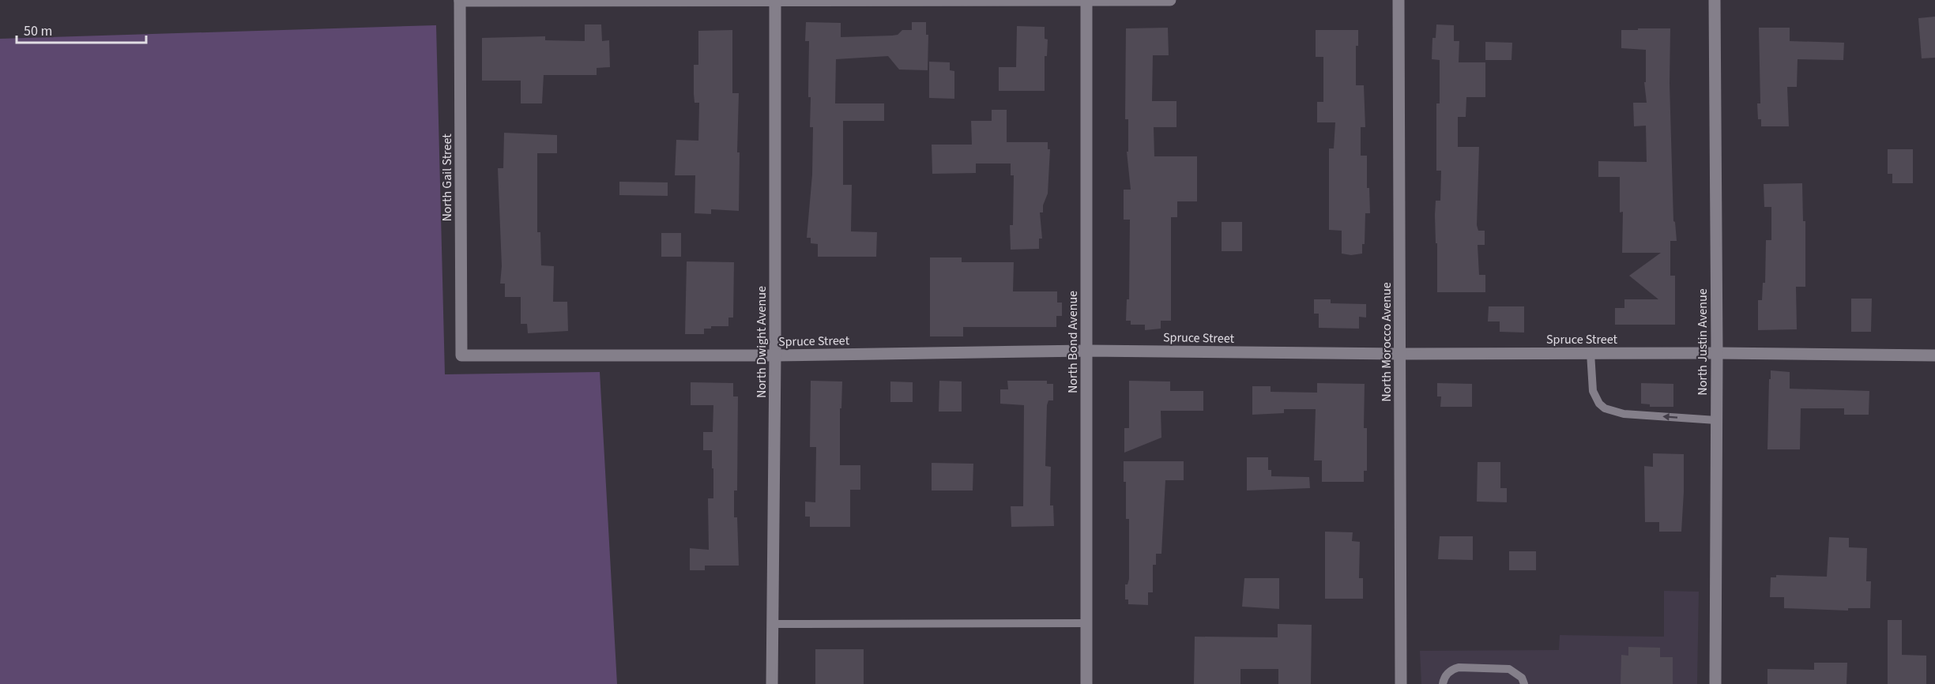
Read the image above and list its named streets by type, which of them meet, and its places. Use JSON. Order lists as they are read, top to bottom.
{
  "streets": {
    "street": [
      "North Gail Street",
      "Spruce Street",
      "North Dwight Avenue",
      "North Bond Avenue",
      "North Morocco Avenue",
      "North Justin Avenue"
    ]
  },
  "crossings": [
    ["North Gail Street", "Spruce Street"],
    ["Spruce Street", "North Dwight Avenue"],
    ["Spruce Street", "North Bond Avenue"],
    ["Spruce Street", "North Morocco Avenue"],
    ["Spruce Street", "North Justin Avenue"]
  ],
  "scale_bar": "50 m"
}
